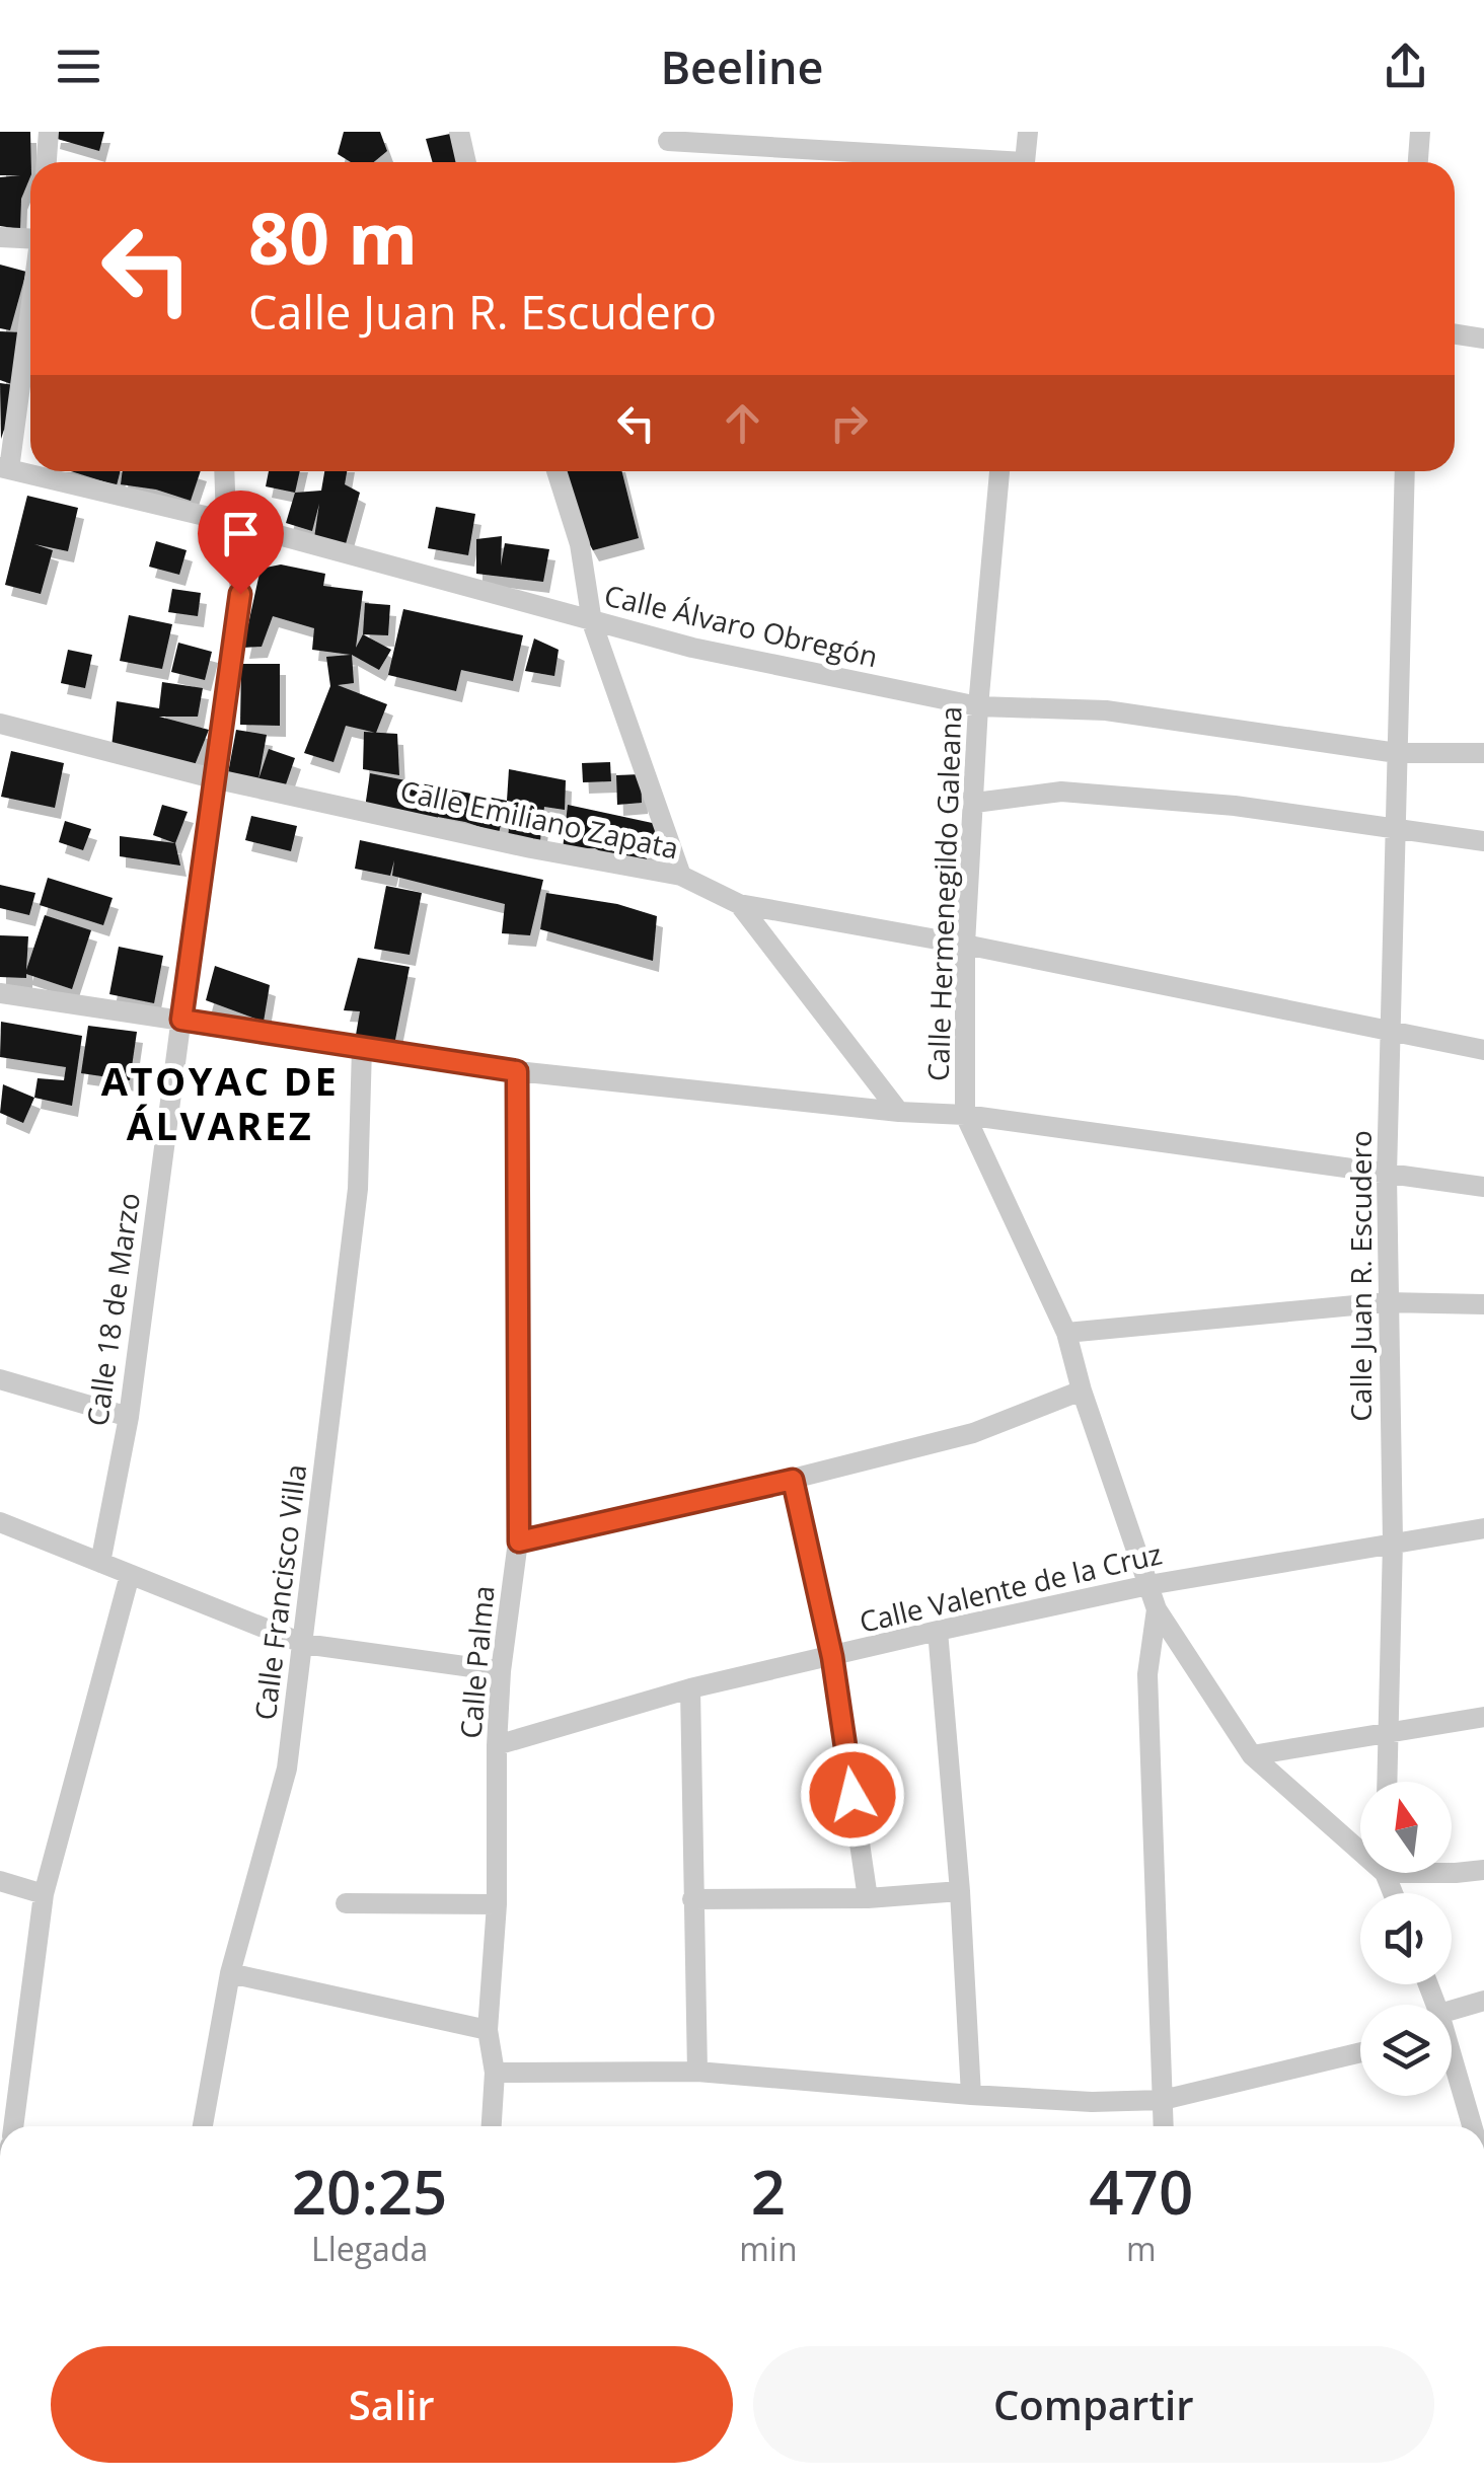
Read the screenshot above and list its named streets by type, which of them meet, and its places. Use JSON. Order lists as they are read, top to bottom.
{
  "streets": {
    "street": [
      "Calle Álvaro Obregón",
      "Calle Emiliano Zapata",
      "Calle Hermenegildo Galeana",
      "Calle Juan R. Escudero",
      "Calle 18 de Marzo",
      "Calle Valente de la Cruz",
      "Calle Francisco Villa",
      "Calle Palma"
    ]
  },
  "crossings": [
    ["Calle Álvaro Obregón", "Calle Hermenegildo Galeana"],
    ["Calle Álvaro Obregón", "Calle Juan R. Escudero"],
    ["Calle Álvaro Obregón", "Calle 18 de Marzo"],
    ["Calle Emiliano Zapata", "Calle Hermenegildo Galeana"],
    ["Calle Emiliano Zapata", "Calle Juan R. Escudero"],
    ["Calle Emiliano Zapata", "Calle 18 de Marzo"],
    ["Calle Hermenegildo Galeana", "Calle Valente de la Cruz"],
    ["Calle Juan R. Escudero", "Calle Valente de la Cruz"],
    ["Calle Valente de la Cruz", "Calle Palma"]
  ],
  "districts": ["ATOYAC DE ÁLVAREZ"],
  "north": "top",
  "page": {
    "header": "Beeline",
    "turn": ["80 m", "Calle Juan R. Escudero"],
    "eta": [
      "20:25",
      "Llegada",
      "2",
      "min",
      "470",
      "m"
    ],
    "buttons": ["Salir", "Compartir"]
  }
}
